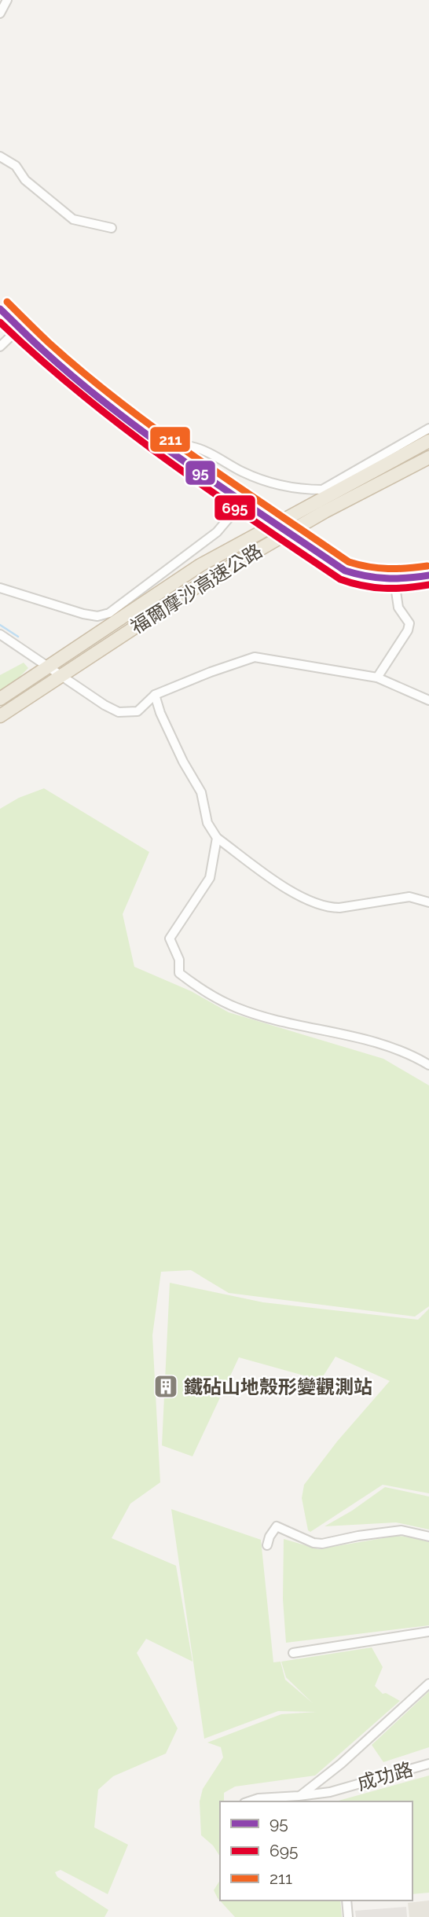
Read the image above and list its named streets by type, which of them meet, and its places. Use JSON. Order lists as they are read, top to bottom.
{
  "streets": {
    "highway": ["福爾摩沙高速公路"],
    "street": ["成功路"]
  },
  "places": {
    "building": ["鐵砧山地殼形變觀測站"]
  },
  "lines": ["transit line 211", "transit line 95", "transit line 695"],
  "legend": ["95", "695", "211"]
}
